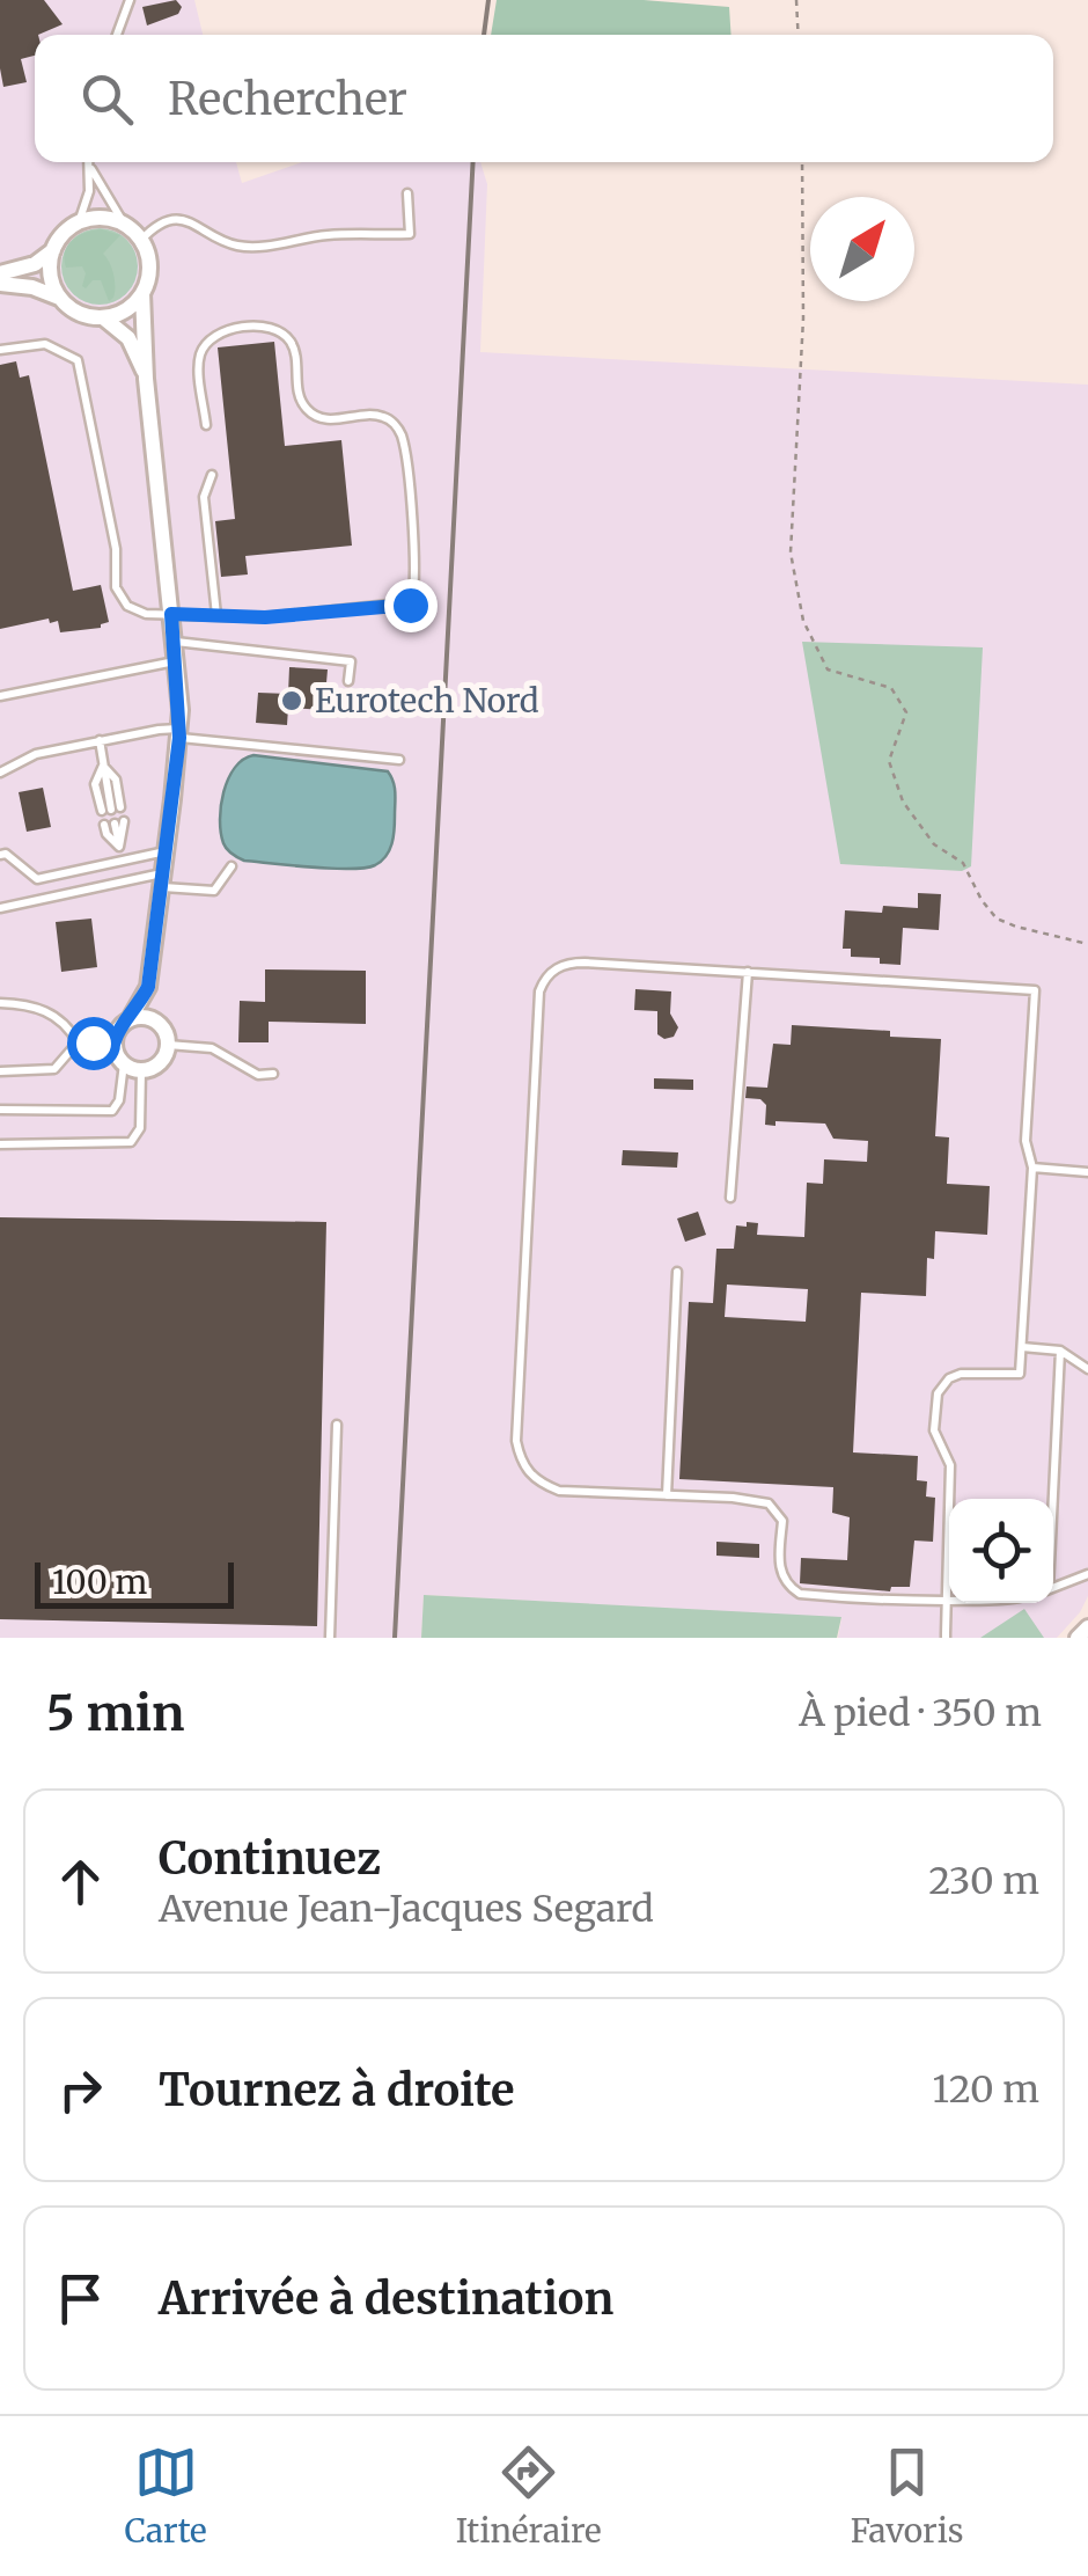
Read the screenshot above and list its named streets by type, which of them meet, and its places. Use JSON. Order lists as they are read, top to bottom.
{
  "places": ["Eurotech Nord"],
  "scale_bar": "100 m",
  "north": "top right",
  "page": {
    "search": "Rechercher",
    "scale": "100 m",
    "heading": ["5 min", "À pied · 350 m"],
    "list": [
      ["Continuez", "Avenue Jean-Jacques Segard", "230 m"],
      ["Tournez à droite", "120 m"],
      "Arrivée à destination"
    ],
    "nav": ["Carte", "Itinéraire", "Favoris"]
  }
}
